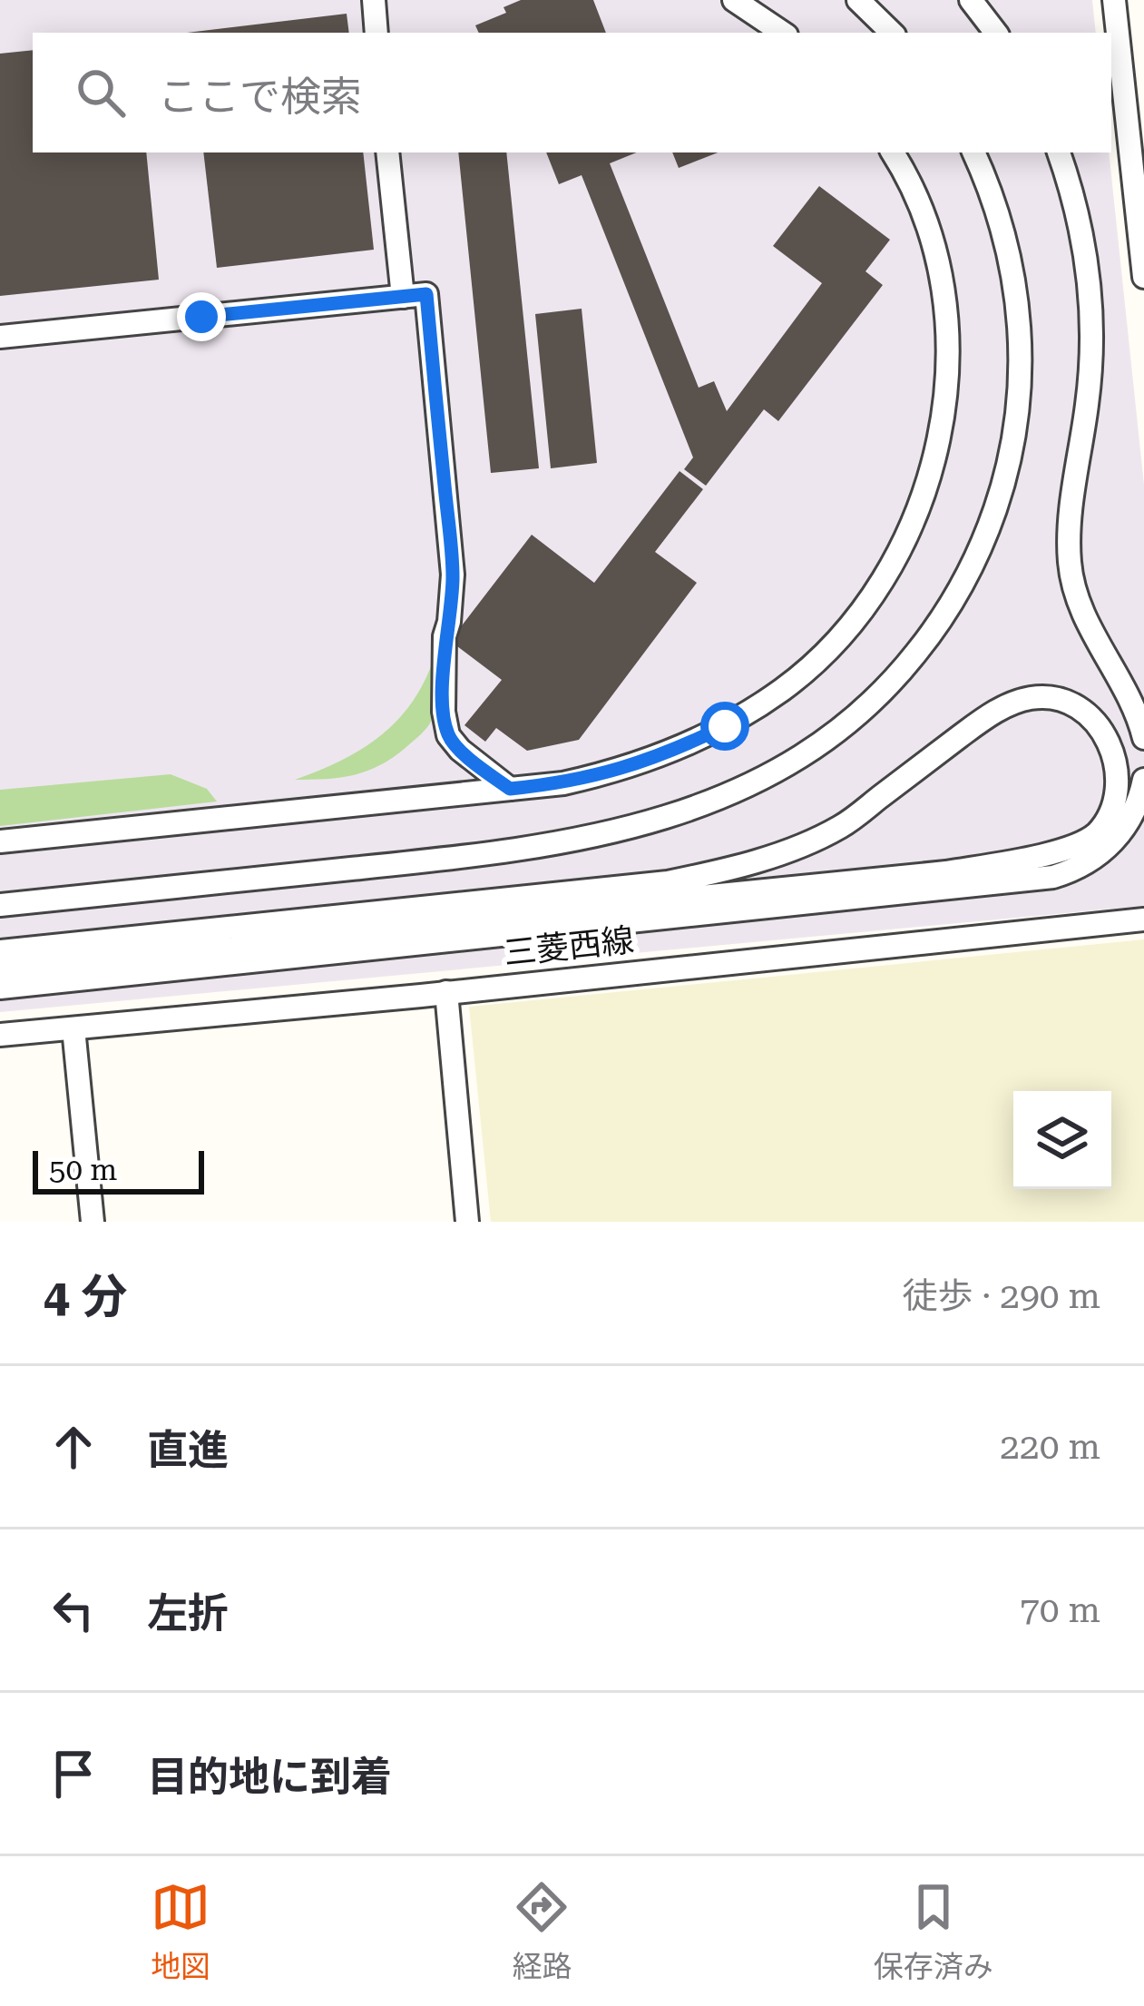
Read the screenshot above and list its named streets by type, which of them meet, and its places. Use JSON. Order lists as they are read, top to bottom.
{
  "streets": {
    "street": ["三菱西線"]
  },
  "scale_bar": "50 m",
  "page": {
    "search": "ここで検索",
    "scale": "50 m",
    "heading": ["4 分", "徒歩 · 290 m"],
    "list": [
      ["直進", "220 m"],
      ["左折", "70 m"],
      "目的地に到着"
    ],
    "nav": ["地図", "経路", "保存済み"]
  }
}
